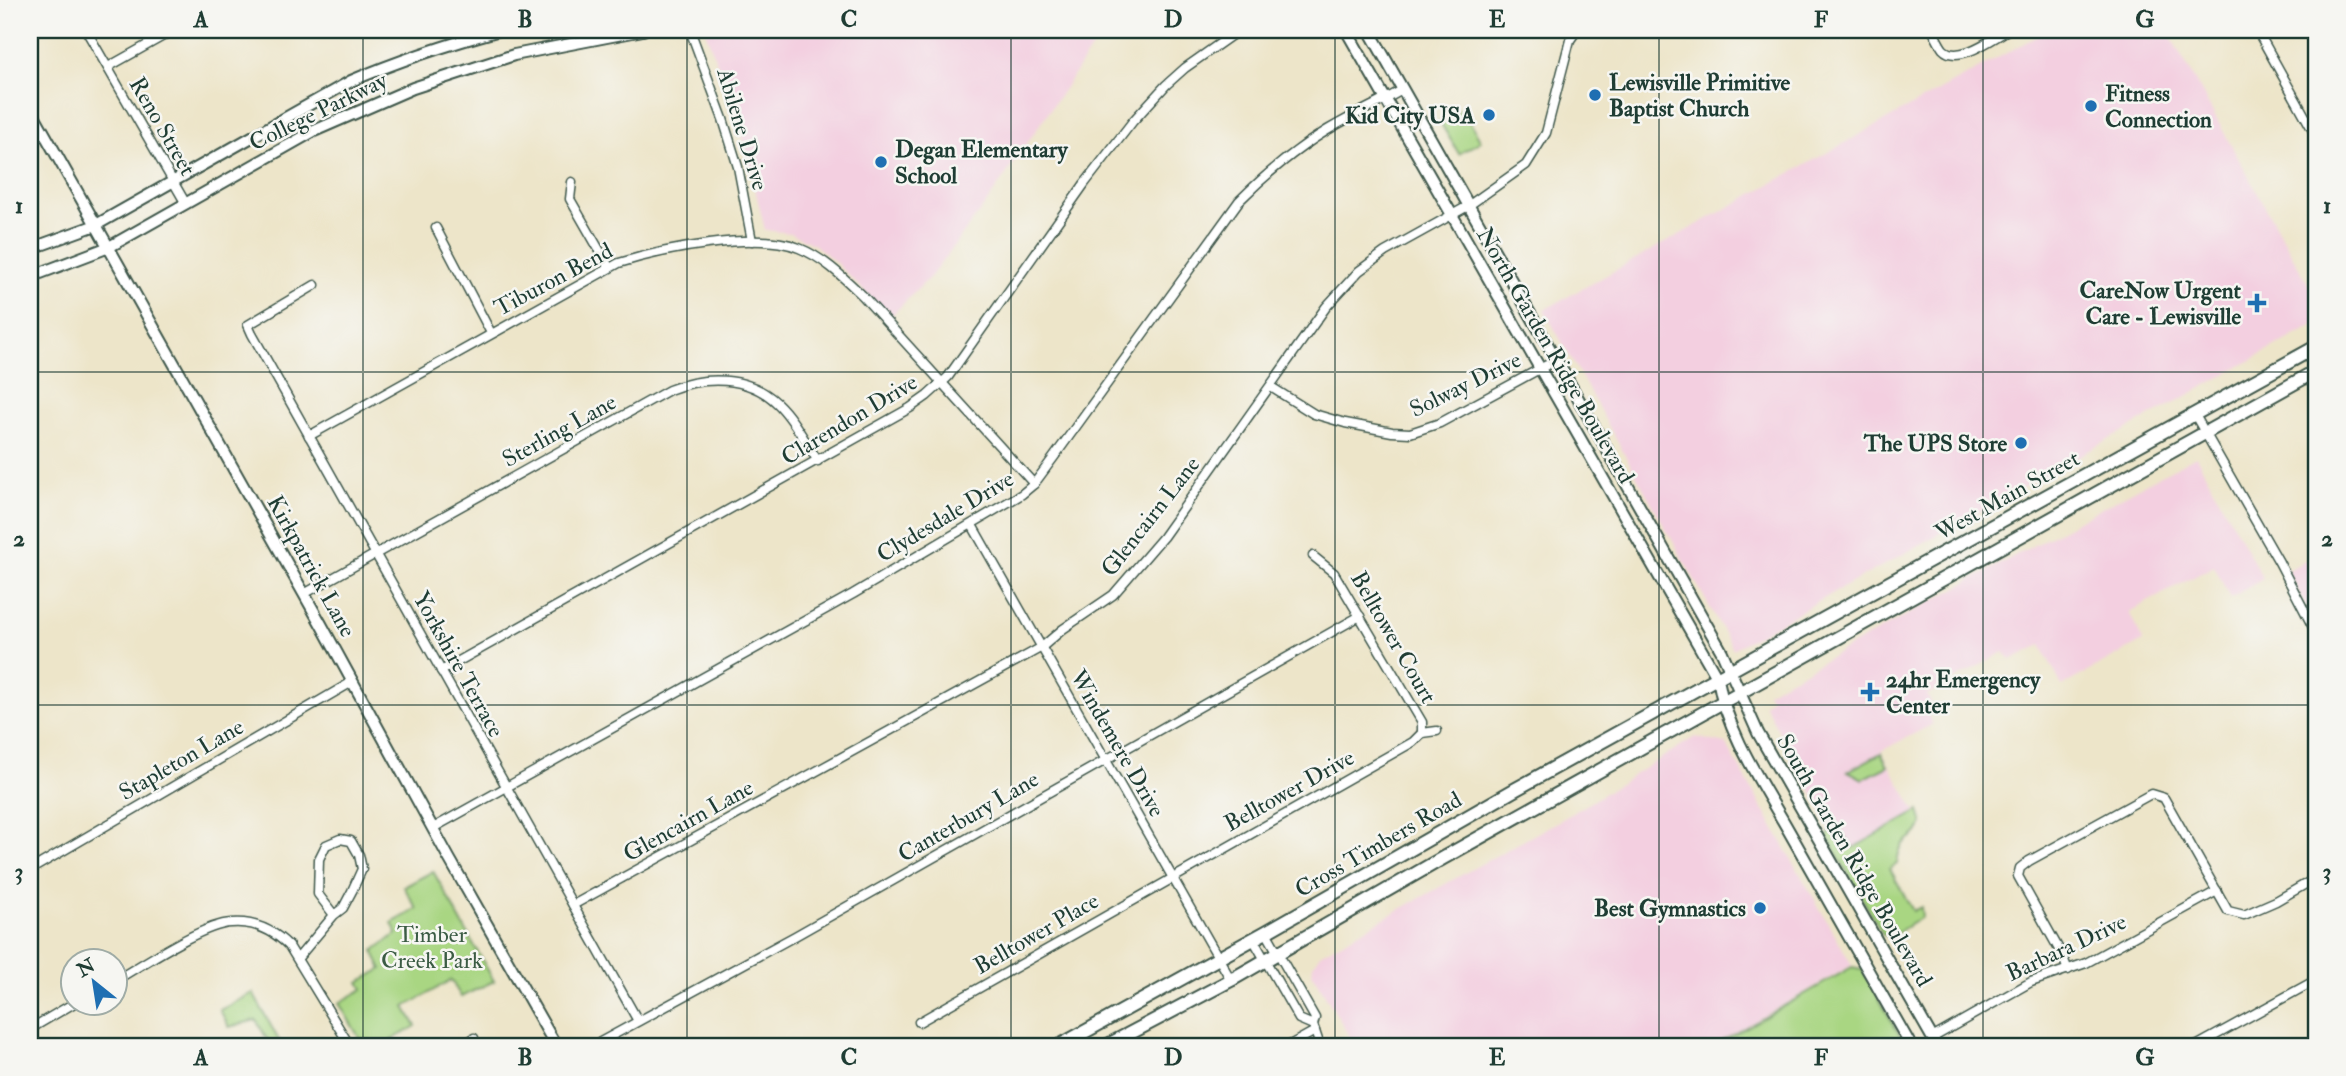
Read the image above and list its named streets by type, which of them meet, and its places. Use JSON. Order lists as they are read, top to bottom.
{
  "streets": {
    "main road": [
      "College Parkway",
      "North Garden Ridge Boulevard",
      "West Main Street",
      "Kirkpatrick Lane",
      "Cross Timbers Road",
      "South Garden Ridge Boulevard"
    ],
    "street": [
      "Reno Street",
      "Abilene Drive",
      "Tiburon Bend",
      "Solway Drive",
      "Clarendon Drive",
      "Sterling Lane",
      "Clydesdale Drive",
      "Glencairn Lane",
      "Belltower Court",
      "Yorkshire Terrace",
      "Windemere Drive",
      "Stapleton Lane",
      "Belltower Drive",
      "Canterbury Lane",
      "Belltower Place",
      "Barbara Drive"
    ]
  },
  "crossings": [
    ["College Parkway", "Reno Street"],
    ["College Parkway", "Kirkpatrick Lane"],
    ["Abilene Drive", "Tiburon Bend"],
    ["Tiburon Bend", "Clarendon Drive"],
    ["Tiburon Bend", "Clydesdale Drive"],
    ["Tiburon Bend", "Yorkshire Terrace"],
    ["North Garden Ridge Boulevard", "Solway Drive"],
    ["North Garden Ridge Boulevard", "West Main Street"],
    ["North Garden Ridge Boulevard", "Clydesdale Drive"],
    ["North Garden Ridge Boulevard", "Glencairn Lane"],
    ["North Garden Ridge Boulevard", "Cross Timbers Road"],
    ["North Garden Ridge Boulevard", "South Garden Ridge Boulevard"],
    ["Solway Drive", "Glencairn Lane"],
    ["Solway Drive", "South Garden Ridge Boulevard"],
    ["Clarendon Drive", "Sterling Lane"],
    ["Clarendon Drive", "Yorkshire Terrace"],
    ["Sterling Lane", "Kirkpatrick Lane"],
    ["Sterling Lane", "Yorkshire Terrace"],
    ["West Main Street", "Cross Timbers Road"],
    ["West Main Street", "South Garden Ridge Boulevard"],
    ["Clydesdale Drive", "Kirkpatrick Lane"],
    ["Clydesdale Drive", "Yorkshire Terrace"],
    ["Clydesdale Drive", "Windemere Drive"],
    ["Clydesdale Drive", "South Garden Ridge Boulevard"],
    ["Glencairn Lane", "Yorkshire Terrace"],
    ["Glencairn Lane", "Windemere Drive"],
    ["Glencairn Lane", "South Garden Ridge Boulevard"],
    ["Kirkpatrick Lane", "Stapleton Lane"],
    ["Belltower Court", "Belltower Drive"],
    ["Belltower Court", "Canterbury Lane"],
    ["Yorkshire Terrace", "Canterbury Lane"],
    ["Windemere Drive", "Belltower Drive"],
    ["Windemere Drive", "Canterbury Lane"],
    ["Windemere Drive", "Cross Timbers Road"],
    ["Windemere Drive", "Belltower Place"],
    ["Belltower Drive", "Belltower Place"],
    ["Cross Timbers Road", "South Garden Ridge Boulevard"],
    ["South Garden Ridge Boulevard", "Barbara Drive"]
  ],
  "parks": ["Timber Creek Park"],
  "places": {
    "other": [
      "Lewisville Primitive Baptist Church",
      "Fitness Connection",
      "Kid City USA",
      "Degan Elementary School",
      "The UPS Store",
      "Best Gymnastics"
    ],
    "health": ["CareNow Urgent Care - Lewisville", "24hr Emergency Center"]
  },
  "north": "top left",
  "grid": {
    "columns": [
      "A",
      "B",
      "C",
      "D",
      "E",
      "F",
      "G"
    ],
    "rows": ["1", "2", "3"]
  }
}
